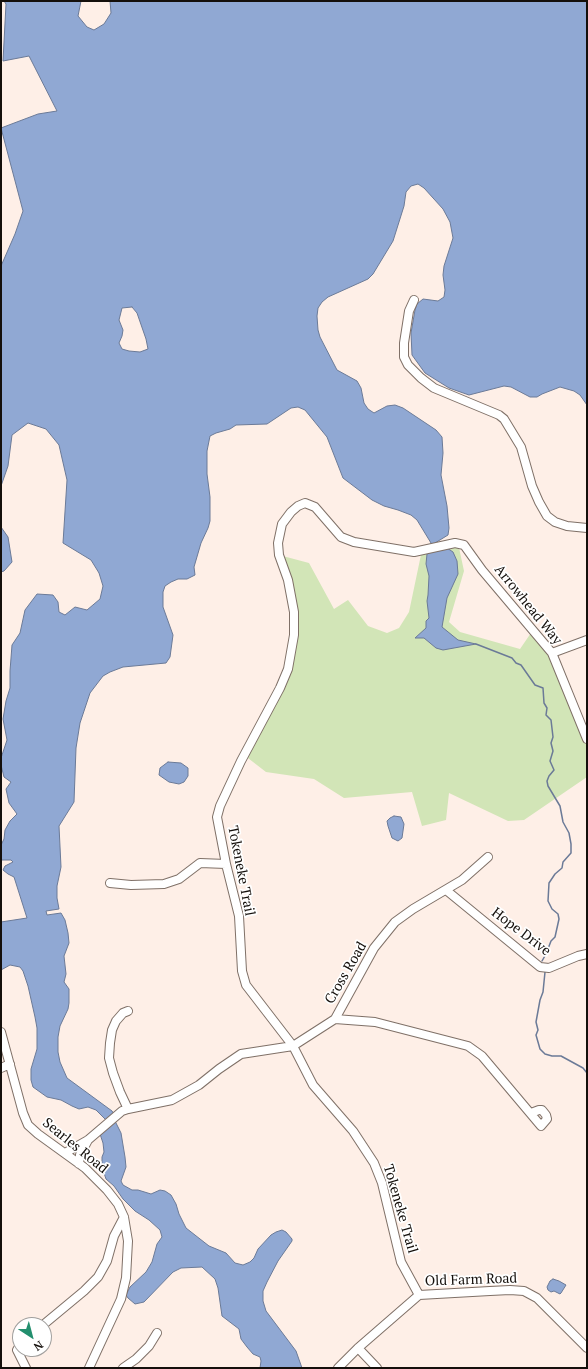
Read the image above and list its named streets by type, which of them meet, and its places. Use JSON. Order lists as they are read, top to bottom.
{
  "streets": {
    "street": [
      "Arrowhead Way",
      "Tokeneke Trail",
      "Hope Drive",
      "Cross Road",
      "Searles Road",
      "Old Farm Road"
    ]
  },
  "crossings": [
    ["Arrowhead Way", "Tokeneke Trail"],
    ["Tokeneke Trail", "Cross Road"],
    ["Tokeneke Trail", "Old Farm Road"],
    ["Hope Drive", "Cross Road"],
    ["Cross Road", "Searles Road"]
  ],
  "north": "bottom right"
}
